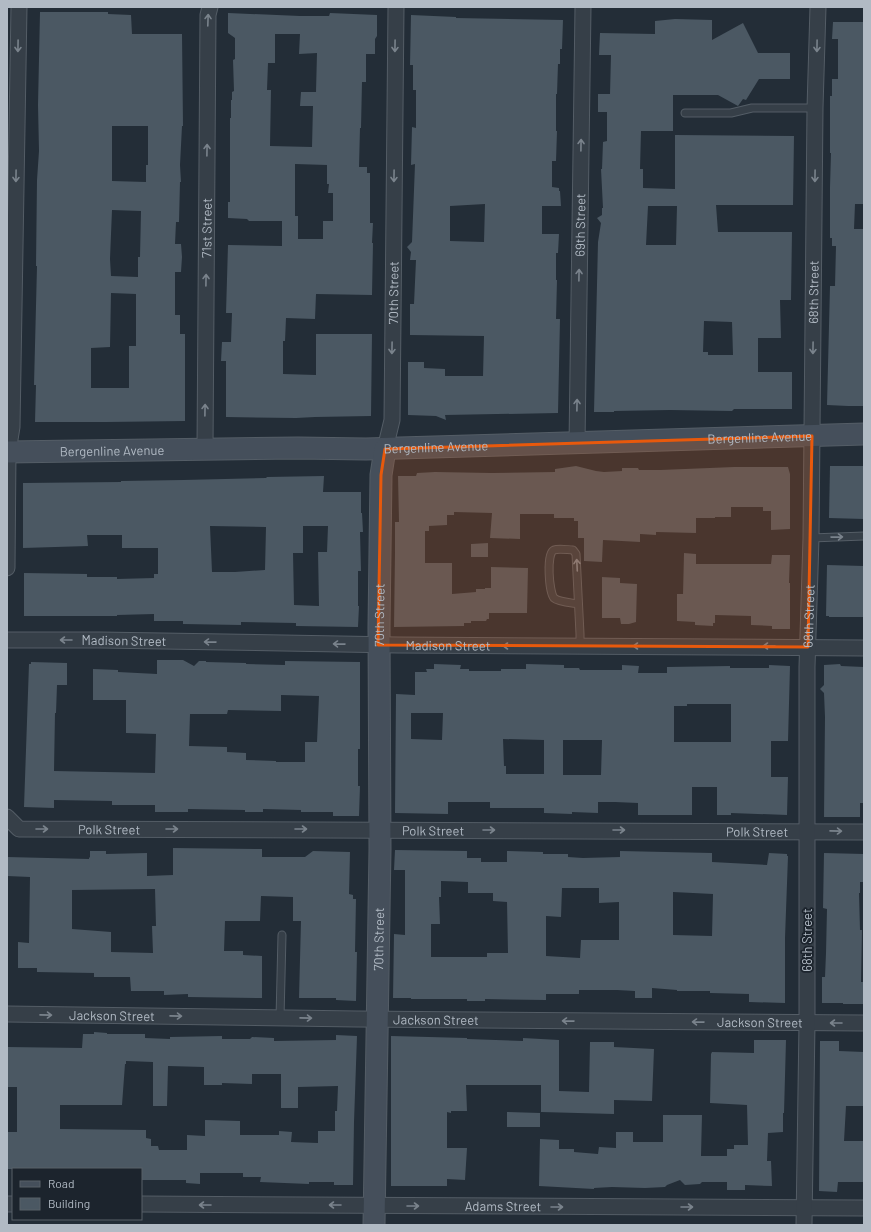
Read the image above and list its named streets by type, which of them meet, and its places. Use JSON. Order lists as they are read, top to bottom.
{
  "streets": {
    "street": [
      "69th Street",
      "71st Street",
      "68th Street",
      "70th Street",
      "Bergenline Avenue",
      "Madison Street",
      "Polk Street",
      "Jackson Street",
      "Adams Street"
    ]
  },
  "crossings": [
    ["69th Street", "Bergenline Avenue"],
    ["71st Street", "Bergenline Avenue"],
    ["68th Street", "Bergenline Avenue"],
    ["68th Street", "Madison Street"],
    ["68th Street", "Polk Street"],
    ["68th Street", "Jackson Street"],
    ["68th Street", "Adams Street"],
    ["70th Street", "Bergenline Avenue"],
    ["70th Street", "Madison Street"],
    ["70th Street", "Polk Street"],
    ["70th Street", "Jackson Street"],
    ["70th Street", "Adams Street"]
  ],
  "one_way": [
    "69th Street",
    "71st Street",
    "68th Street",
    "70th Street",
    "Madison Street",
    "Polk Street"
  ],
  "legend": ["Road", "Building"]
}
